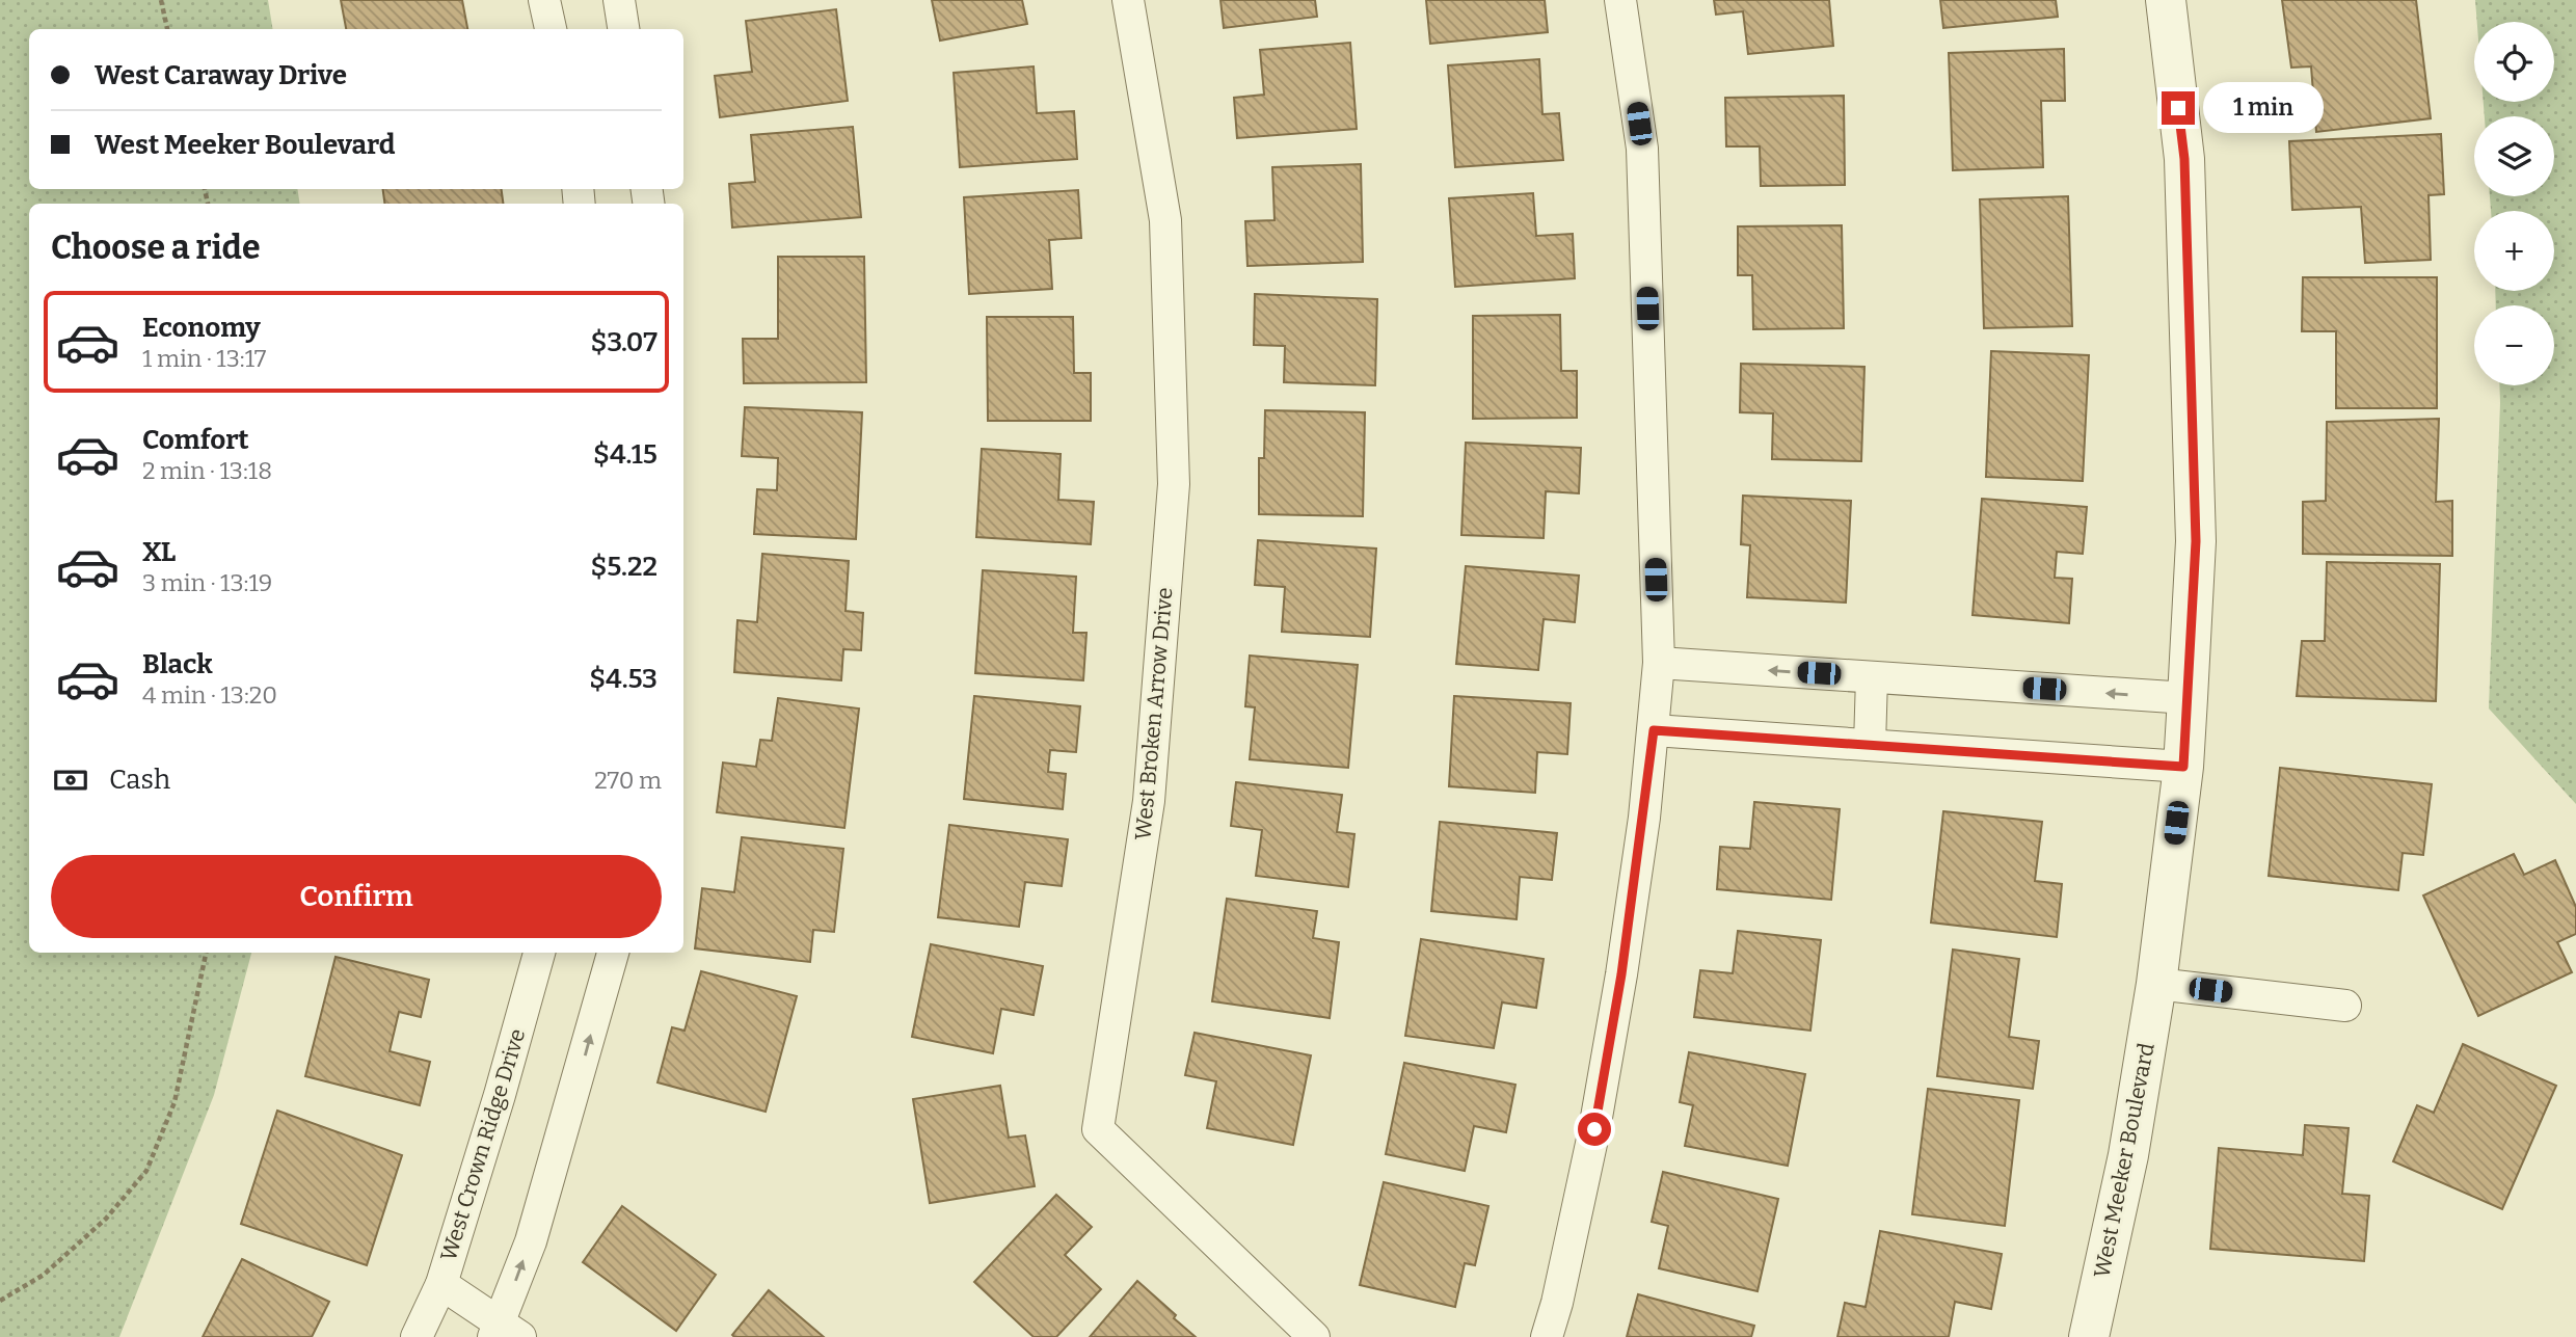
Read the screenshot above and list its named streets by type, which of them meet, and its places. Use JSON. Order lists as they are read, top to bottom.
{
  "streets": {
    "street": ["West Broken Arrow Drive", "West Crown Ridge Drive", "West Meeker Boulevard"]
  },
  "page": {
    "map_buttons": ["+", "−"],
    "banner": ["West Caraway Drive", "West Meeker Boulevard"],
    "bubble": "1 min",
    "heading": "Choose a ride",
    "list": [
      {
        "name": "Economy",
        "note": "1 min · 13:17",
        "value": "$3.07"
      },
      {
        "name": "Comfort",
        "note": "2 min · 13:18",
        "value": "$4.15"
      },
      {
        "name": "XL",
        "note": "3 min · 13:19",
        "value": "$5.22"
      },
      {
        "name": "Black",
        "note": "4 min · 13:20",
        "value": "$4.53"
      }
    ],
    "pay": ["Cash", "270 m"],
    "buttons": "Confirm"
  }
}
